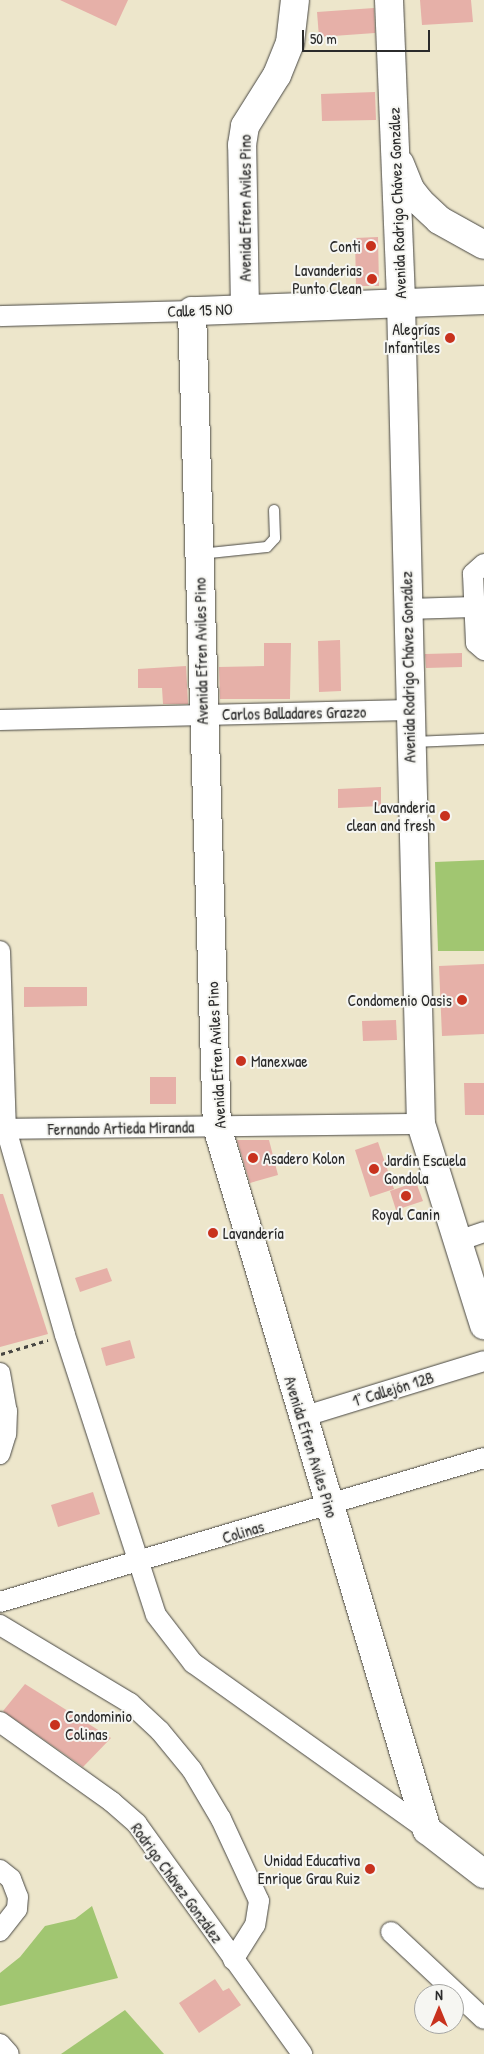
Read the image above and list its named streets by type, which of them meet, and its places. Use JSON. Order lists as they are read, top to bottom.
{
  "streets": {
    "street": [
      "Avenida Rodrigo Chávez González",
      "Avenida Efren Aviles Pino",
      "Calle 15 NO",
      "Carlos Balladares Grazzo",
      "Fernando Artieda Miranda",
      "1° Callejón 12B",
      "Colinas",
      "Rodrigo Chávez González"
    ]
  },
  "crossings": [
    ["Avenida Rodrigo Chávez González", "Calle 15 NO"],
    ["Avenida Rodrigo Chávez González", "Carlos Balladares Grazzo"],
    ["Avenida Rodrigo Chávez González", "Fernando Artieda Miranda"],
    ["Avenida Efren Aviles Pino", "Calle 15 NO"],
    ["Avenida Efren Aviles Pino", "Carlos Balladares Grazzo"],
    ["Avenida Efren Aviles Pino", "Fernando Artieda Miranda"],
    ["Avenida Efren Aviles Pino", "1° Callejón 12B"],
    ["Avenida Efren Aviles Pino", "Colinas"]
  ],
  "places": [
    "Conti",
    "Lavanderias Punto Clean",
    "Alegrías Infantiles",
    "Lavanderia clean and fresh",
    "Condomenio Oasis",
    "Manexwae",
    "Asadero Kolon",
    "Jardín Escuela Gondola",
    "Royal Canin",
    "Lavandería",
    "Condominio Colinas",
    "Unidad Educativa Enrique Grau Ruiz"
  ],
  "scale_bar": "50 m",
  "north": "top"
}
